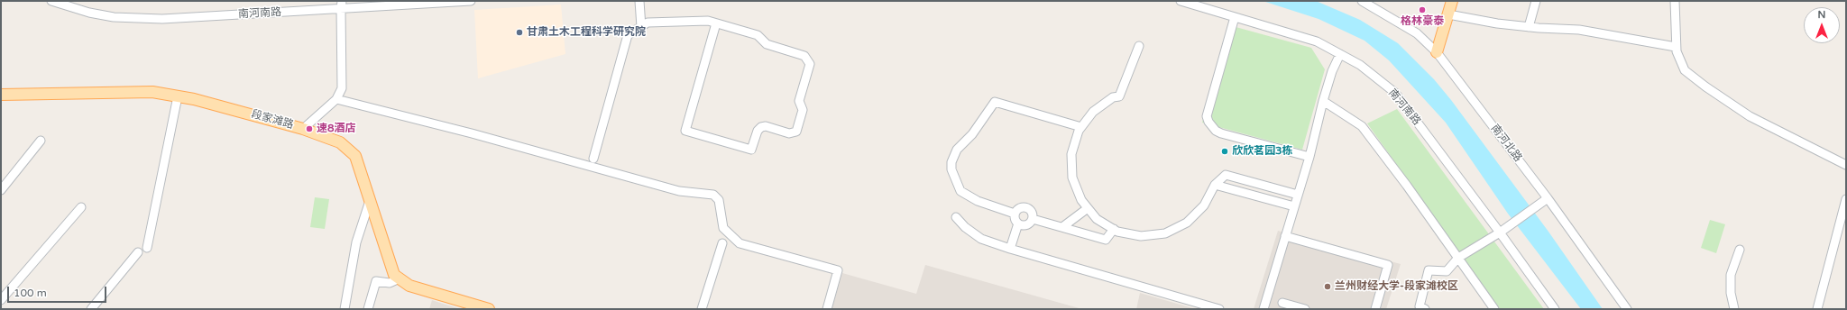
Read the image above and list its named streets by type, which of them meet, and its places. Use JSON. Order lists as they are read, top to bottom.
{
  "streets": {
    "main road": ["段家滩路"],
    "street": ["南河南路", "南河北路"]
  },
  "places": [
    "格林豪泰",
    "甘肃土木工程科学研究院",
    "速8酒店",
    "欣欣茗园3栋",
    "兰州财经大学-段家滩校区"
  ],
  "scale_bar": "100 m",
  "north": "top"
}
